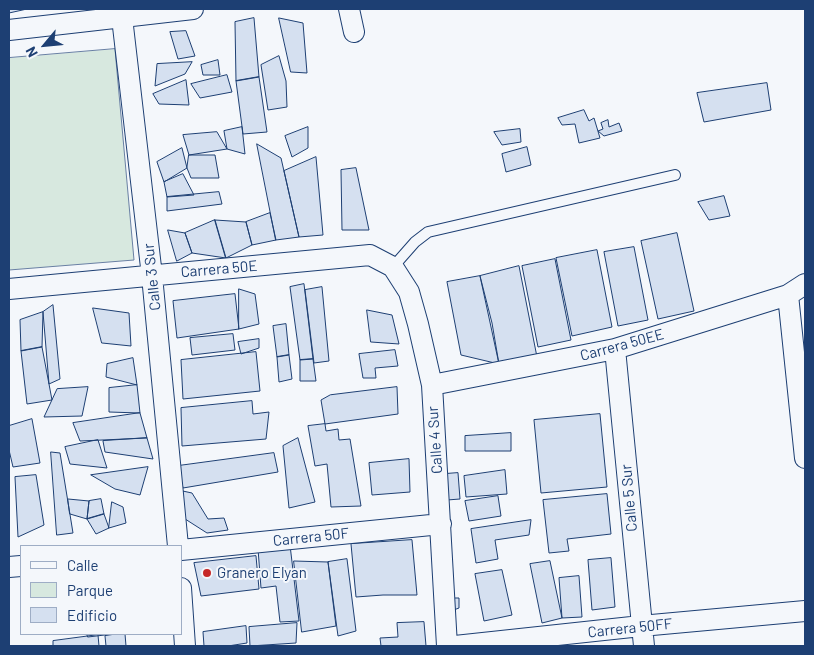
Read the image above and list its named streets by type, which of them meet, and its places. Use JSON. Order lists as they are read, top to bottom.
{
  "streets": {
    "street": [
      "Carrera 50E",
      "Calle 3 Sur",
      "Carrera 50EE",
      "Calle 4 Sur",
      "Calle 5 Sur",
      "Carrera 50F",
      "Carrera 50FF"
    ]
  },
  "crossings": [
    ["Carrera 50E", "Calle 3 Sur"],
    ["Carrera 50E", "Calle 4 Sur"],
    ["Carrera 50EE", "Calle 4 Sur"],
    ["Carrera 50EE", "Calle 5 Sur"],
    ["Calle 4 Sur", "Carrera 50F"],
    ["Calle 5 Sur", "Carrera 50FF"]
  ],
  "places": ["Granero Elyan"],
  "legend": ["Calle", "Parque", "Edificio"],
  "north": "bottom left"
}
